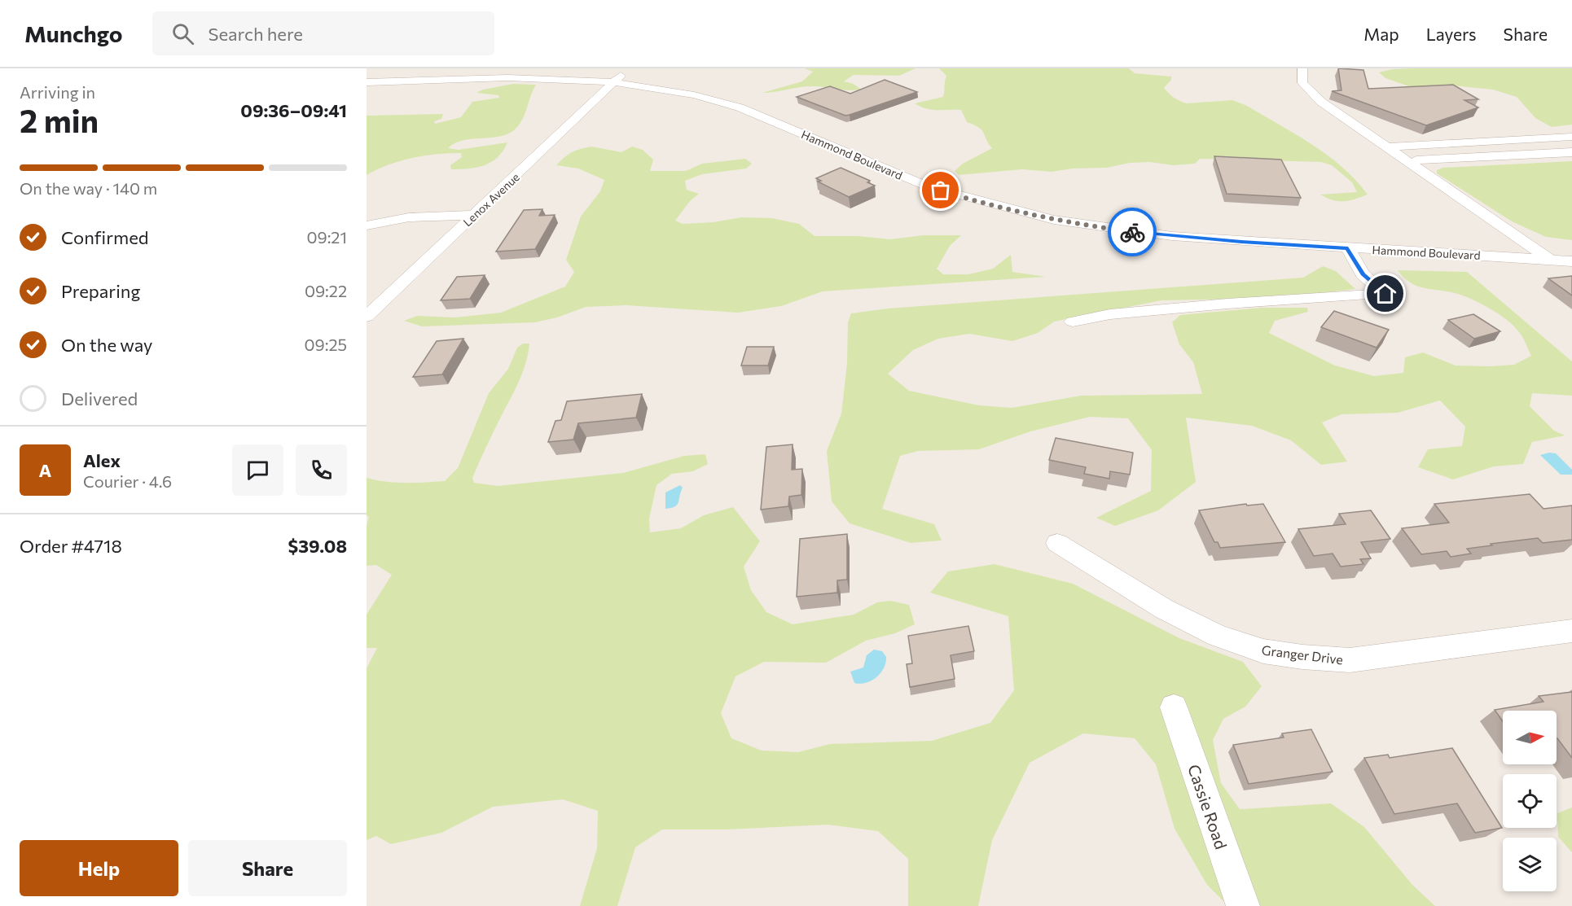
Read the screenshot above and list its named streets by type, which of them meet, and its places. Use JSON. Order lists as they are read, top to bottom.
{
  "streets": {
    "street": [
      "Hammond Boulevard",
      "Lenox Avenue",
      "Granger Drive",
      "Cassie Road"
    ]
  },
  "crossings": [
    ["Hammond Boulevard", "Lenox Avenue"]
  ],
  "north": "right",
  "page": {
    "header": "Munchgo",
    "search": "Search here",
    "nav": ["Map", "Layers", "Share"],
    "heading": ["2 min", "Arriving in", "09:36–09:41"],
    "panel": [
      "Alex",
      "Courier · 4.6",
      "Order #4718",
      "$39.08"
    ],
    "bar": "On the way · 140 m",
    "list": [
      ["Confirmed", "09:21"],
      ["Preparing", "09:22"],
      ["On the way", "09:25"],
      "Delivered"
    ],
    "round": "A",
    "buttons": ["Help", "Share"]
  }
}
